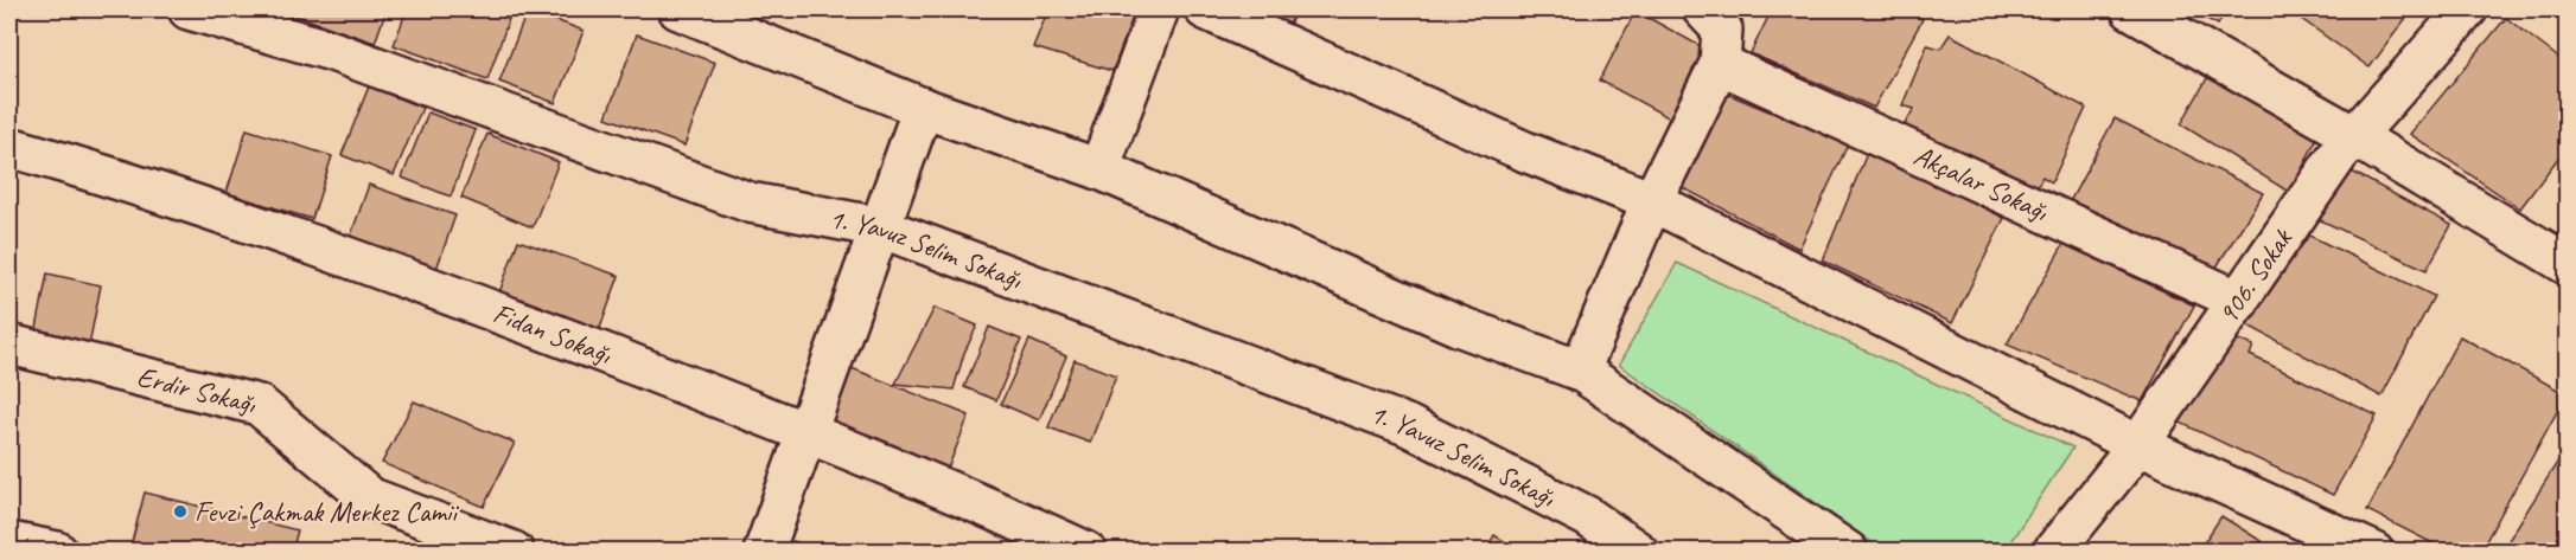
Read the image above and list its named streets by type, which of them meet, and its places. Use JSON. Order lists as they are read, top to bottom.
{
  "streets": {
    "street": [
      "Akçalar Sokağı",
      "1. Yavuz Selim Sokağı",
      "906. Sokak",
      "Fidan Sokağı",
      "Erdir Sokağı"
    ]
  },
  "crossings": [
    ["Akçalar Sokağı", "906. Sokak"]
  ],
  "places": ["Fevzi Çakmak Merkez Camii"]
}
